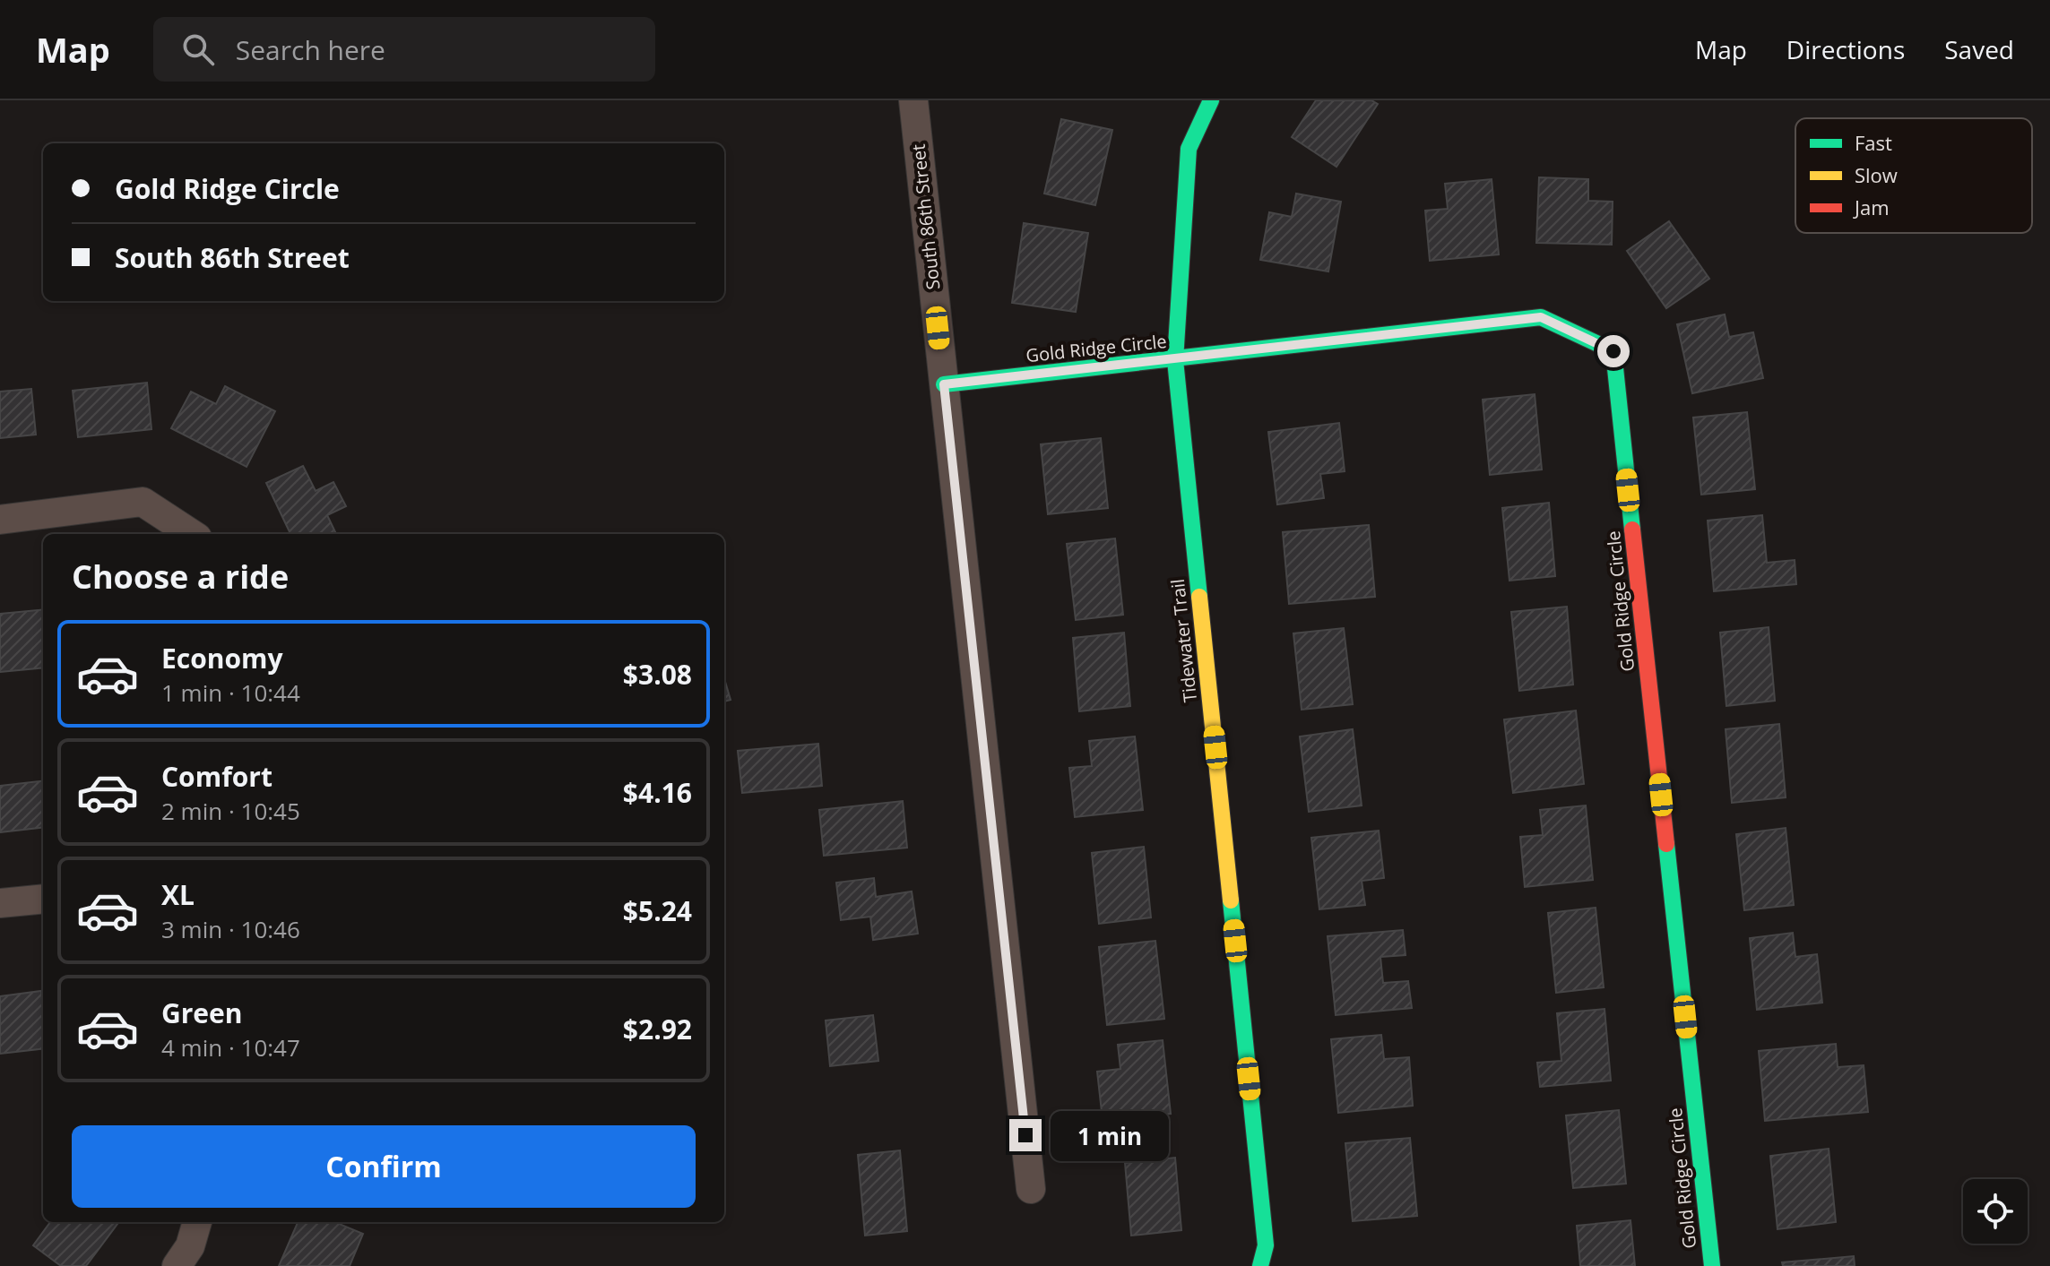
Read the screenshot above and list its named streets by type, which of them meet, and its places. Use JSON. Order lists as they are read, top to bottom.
{
  "streets": {
    "street": ["South 86th Street", "Gold Ridge Circle", "Tidewater Trail"]
  },
  "crossings": [
    ["South 86th Street", "Gold Ridge Circle"],
    ["Gold Ridge Circle", "Tidewater Trail"]
  ],
  "legend": ["Fast", "Slow", "Jam"],
  "page": {
    "header": "Map",
    "search": "Search here",
    "nav": ["Map", "Directions", "Saved"],
    "banner": ["Gold Ridge Circle", "South 86th Street"],
    "heading": "Choose a ride",
    "list": [
      {
        "name": "Economy",
        "note": "1 min · 10:44",
        "value": "$3.08"
      },
      {
        "name": "Comfort",
        "note": "2 min · 10:45",
        "value": "$4.16"
      },
      {
        "name": "XL",
        "note": "3 min · 10:46",
        "value": "$5.24"
      },
      {
        "name": "Green",
        "note": "4 min · 10:47",
        "value": "$2.92"
      }
    ],
    "bubble": "1 min",
    "buttons": "Confirm"
  }
}
